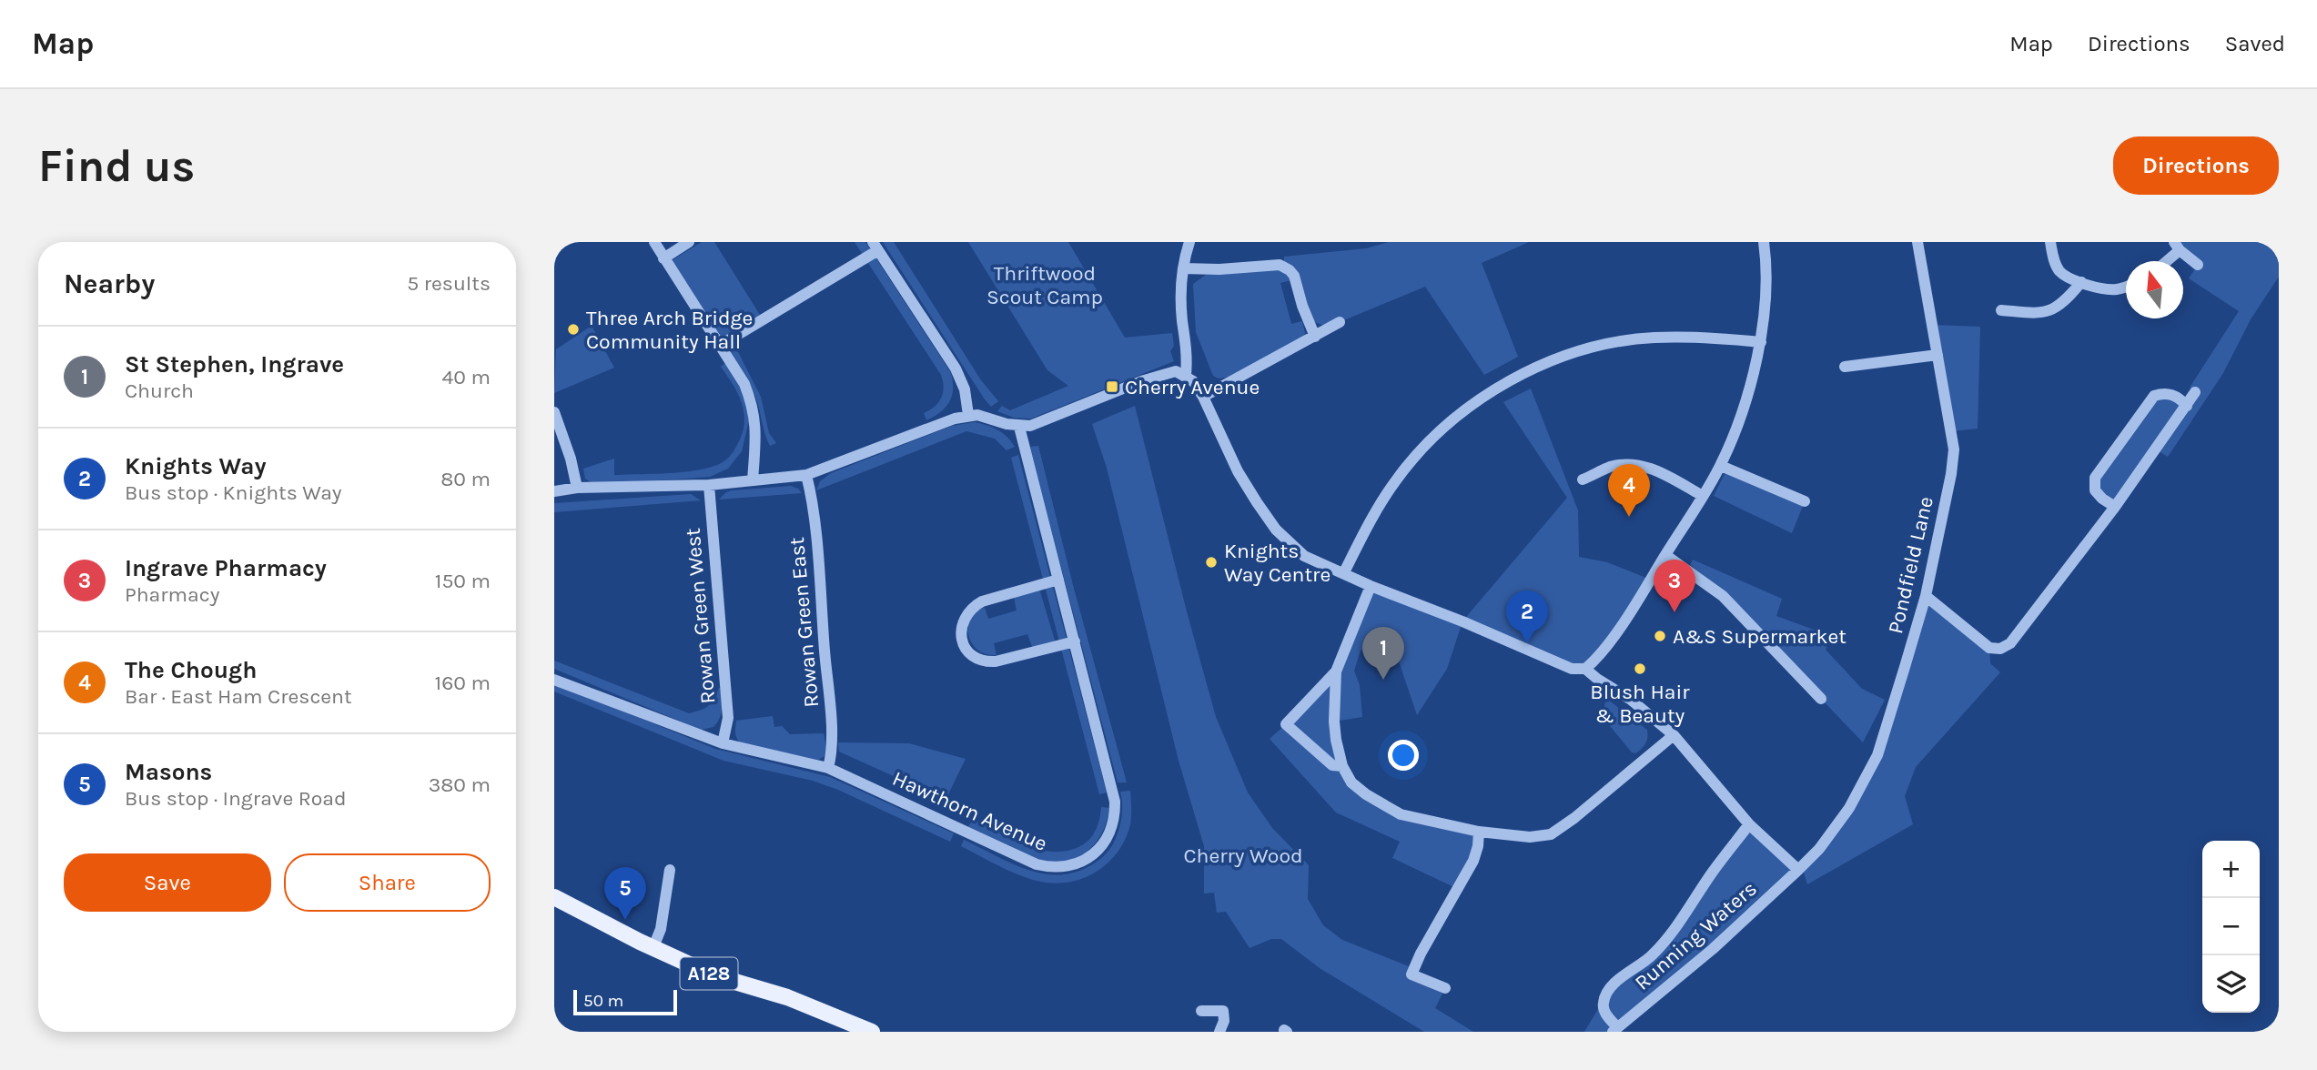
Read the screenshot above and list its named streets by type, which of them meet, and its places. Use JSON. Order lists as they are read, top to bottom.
{
  "streets": {
    "main road": ["A128"],
    "street": [
      "Pondfield Lane",
      "Rowan Green West",
      "Rowan Green East",
      "Hawthorn Avenue",
      "Running Waters"
    ]
  },
  "crossings": [
    ["Pondfield Lane", "Running Waters"],
    ["Rowan Green West", "Hawthorn Avenue"],
    ["Rowan Green East", "Hawthorn Avenue"]
  ],
  "parks": ["Thriftwood Scout Camp", "Cherry Wood"],
  "places": {
    "other": [
      "Three Arch Bridge Community Hall",
      "Knights Way Centre",
      "A&S Supermarket",
      "Blush Hair & Beauty"
    ],
    "transit": ["Cherry Avenue"]
  },
  "scale_bar": "50 m",
  "north": "top",
  "page": {
    "header": "Map",
    "nav": ["Map", "Directions", "Saved"],
    "buttons": [
      "Directions",
      ["Save", "Share"]
    ],
    "title": "Find us",
    "heading": ["Nearby", "5 results"],
    "list": [
      {
        "mark": "1",
        "name": "St Stephen, Ingrave",
        "note": "Church",
        "value": "40 m"
      },
      {
        "mark": "2",
        "name": "Knights Way",
        "note": "Bus stop · Knights Way",
        "value": "80 m"
      },
      {
        "mark": "3",
        "name": "Ingrave Pharmacy",
        "note": "Pharmacy",
        "value": "150 m"
      },
      {
        "mark": "4",
        "name": "The Chough",
        "note": "Bar · East Ham Crescent",
        "value": "160 m"
      },
      {
        "mark": "5",
        "name": "Masons",
        "note": "Bus stop · Ingrave Road",
        "value": "380 m"
      }
    ],
    "pins": [
      "4",
      "3",
      "2",
      "1",
      "5"
    ],
    "map_buttons": ["+", "−"],
    "scale": "50 m"
  }
}
